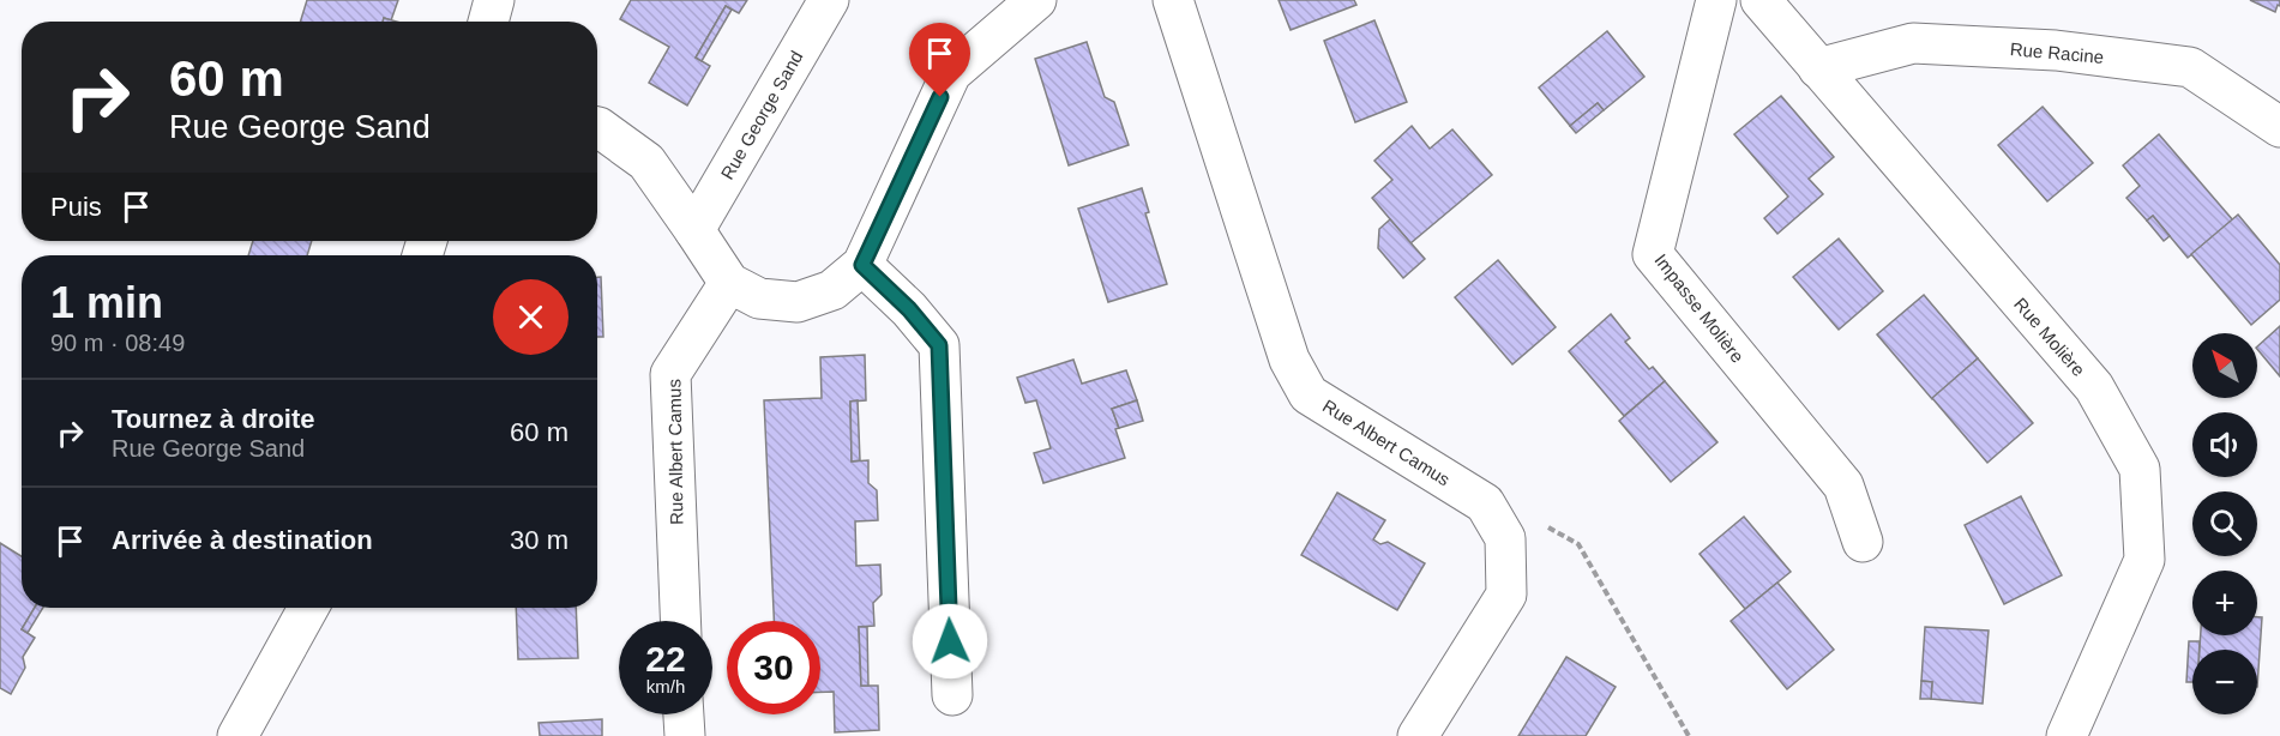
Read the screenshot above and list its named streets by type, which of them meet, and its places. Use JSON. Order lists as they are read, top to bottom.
{
  "streets": {
    "street": [
      "Rue Racine",
      "Rue George Sand",
      "Impasse Molière",
      "Rue Molière",
      "Rue Albert Camus"
    ]
  },
  "crossings": [
    ["Rue Racine", "Rue Molière"]
  ],
  "north": "top left",
  "page": {
    "turn": ["60 m", "Rue George Sand"],
    "then": "Puis",
    "heading": ["1 min", "90 m · 08:49"],
    "map_buttons": ["+", "−"],
    "list": [
      {
        "name": "Tournez à droite",
        "note": "Rue George Sand",
        "value": "60 m"
      },
      {
        "name": "Arrivée à destination",
        "value": "30 m"
      }
    ],
    "speed": "22 km/h",
    "limit": "30"
  }
}
